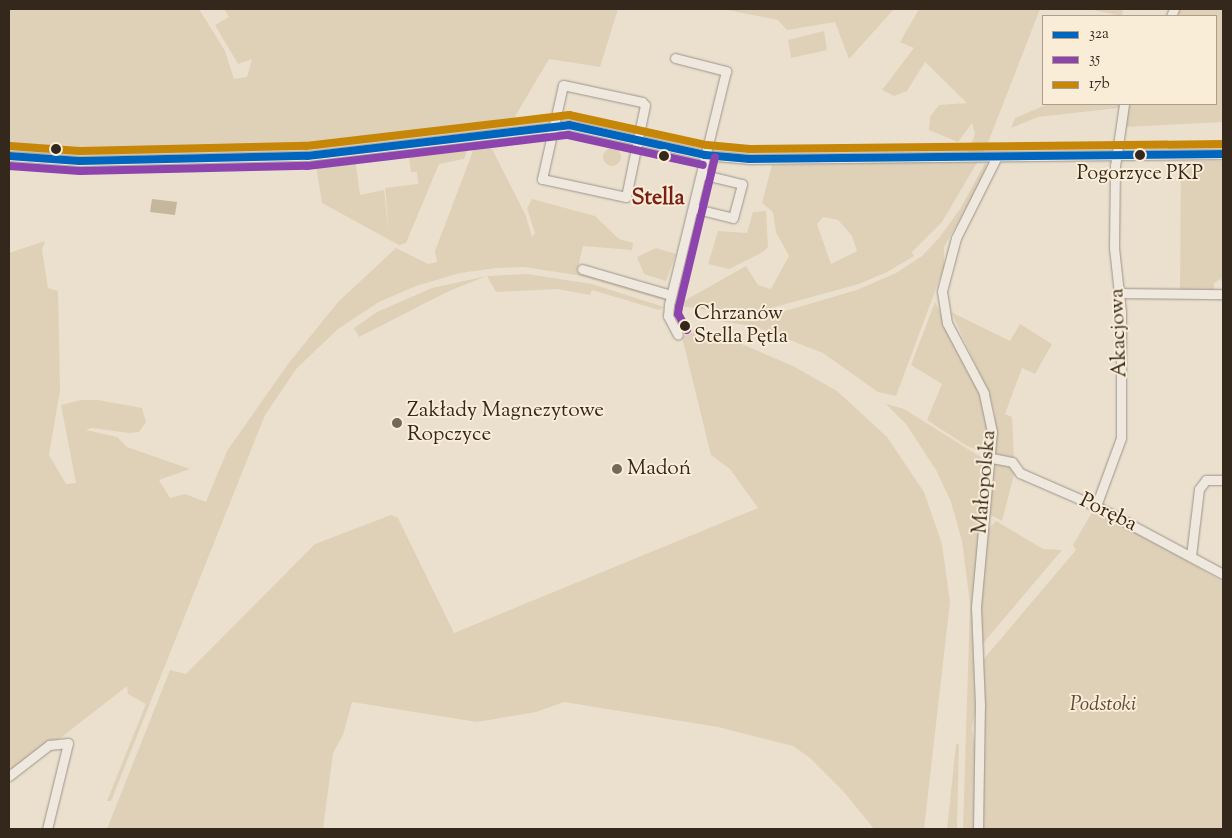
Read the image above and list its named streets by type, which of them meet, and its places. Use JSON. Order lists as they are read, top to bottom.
{
  "streets": {
    "street": ["Akacjowa", "Małopolska", "Poręba"]
  },
  "crossings": [
    ["Akacjowa", "Poręba"],
    ["Małopolska", "Poręba"]
  ],
  "districts": ["Stella"],
  "parks": ["Podstoki"],
  "places": [
    "Pogorzyce PKP",
    "Chrzanów Stella Pętla",
    "Zakłady Magnezytowe Ropczyce",
    "Madoń"
  ],
  "lines": ["transit line 17b", "transit line 32a", "transit line 35"],
  "legend": ["32a", "35", "17b"]
}
